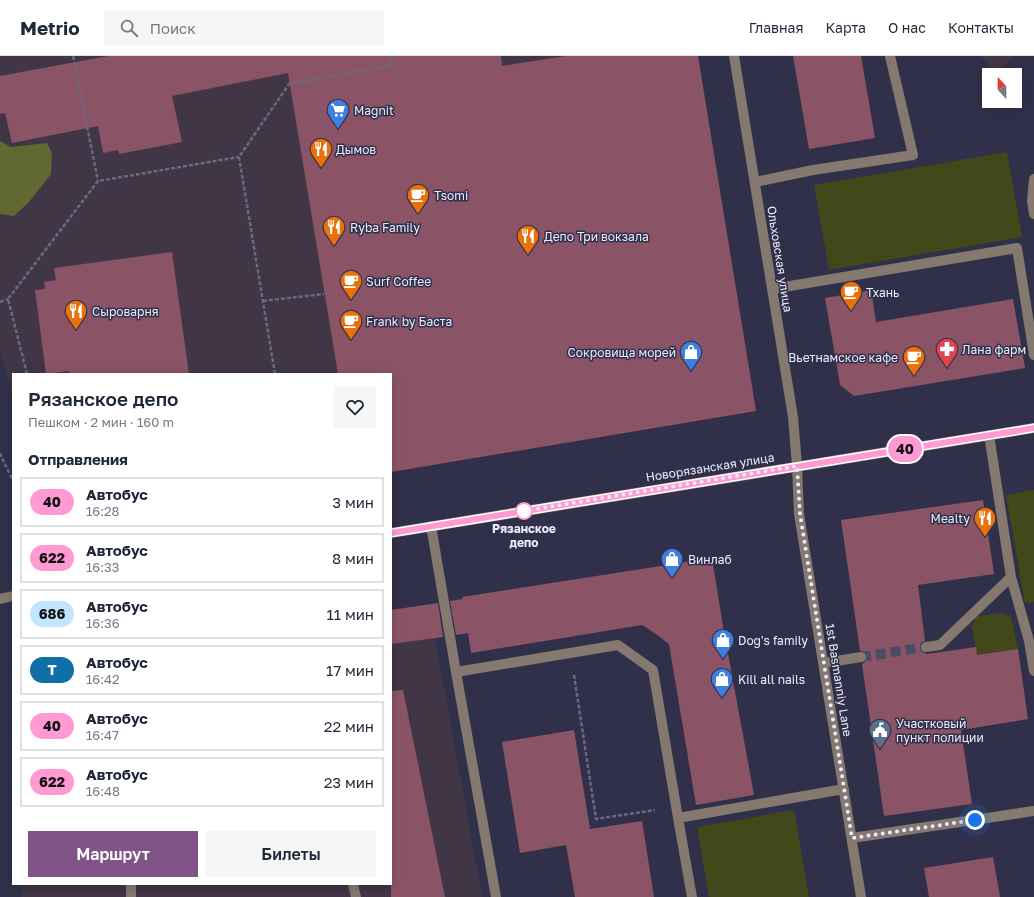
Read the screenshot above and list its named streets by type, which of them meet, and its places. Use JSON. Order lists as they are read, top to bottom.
{
  "streets": {
    "street": ["Ольховская улица", "Новорязанская улица", "1st Basmanniy Lane"]
  },
  "crossings": [
    ["Ольховская улица", "Новорязанская улица"],
    ["Ольховская улица", "1st Basmanniy Lane"],
    ["Новорязанская улица", "1st Basmanniy Lane"]
  ],
  "places": {
    "supermarket": ["Magnit"],
    "restaurant": [
      "Дымов",
      "Ryba Family",
      "Депо Три вокзала",
      "Сыроварня",
      "Mealty"
    ],
    "cafe": [
      "Tsomi",
      "Surf Coffee",
      "Тхань",
      "Frank by Баста",
      "Вьетнамское кафе"
    ],
    "pharmacy": ["Лана фарм"],
    "shop": [
      "Сокровища морей",
      "Винлаб",
      "Dog's family",
      "Kill all nails"
    ],
    "other": ["Рязанское депо"],
    "public building": ["Участковый пункт полиции"]
  },
  "lines": ["bus line 40"],
  "north": "top",
  "page": {
    "header": "Metrio",
    "search": "Поиск",
    "nav": [
      "Главная",
      "Карта",
      "О нас",
      "Контакты"
    ],
    "on_map": "40",
    "heading": [
      ["Рязанское депо", "Пешком · 2 мин · 160 m"],
      "Отправления"
    ],
    "list": [
      {
        "mark": "40",
        "name": "Автобус",
        "note": "16:28",
        "value": "3 мин"
      },
      {
        "mark": "622",
        "name": "Автобус",
        "note": "16:33",
        "value": "8 мин"
      },
      {
        "mark": "686",
        "name": "Автобус",
        "note": "16:36",
        "value": "11 мин"
      },
      {
        "mark": "Т",
        "name": "Автобус",
        "note": "16:42",
        "value": "17 мин"
      },
      {
        "mark": "40",
        "name": "Автобус",
        "note": "16:47",
        "value": "22 мин"
      },
      {
        "mark": "622",
        "name": "Автобус",
        "note": "16:48",
        "value": "23 мин"
      }
    ],
    "buttons": ["Маршрут", "Билеты"]
  }
}
